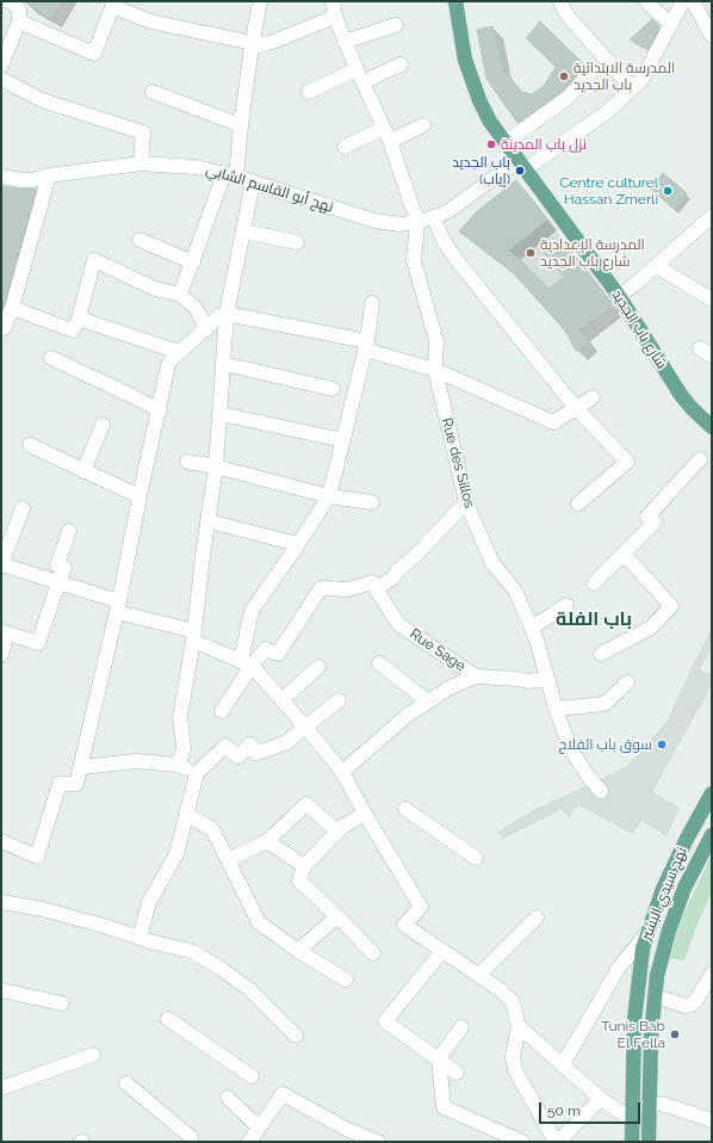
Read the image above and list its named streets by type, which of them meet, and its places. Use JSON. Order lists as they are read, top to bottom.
{
  "streets": {
    "main road": ["شارع باب الجديد", "نهج سيدي البشير"],
    "street": ["نهج أبو القاسم الشابي", "Rue des Sillos", "Rue Sage"]
  },
  "crossings": [
    ["نهج أبو القاسم الشابي", "شارع باب الجديد"],
    ["نهج أبو القاسم الشابي", "Rue des Sillos"],
    ["Rue des Sillos", "Rue Sage"]
  ],
  "districts": ["باب الفلة"],
  "places": [
    "المدرسة الابتدائية باب الجديد",
    "نزل باب المدينة",
    "باب الجديد (إياب)",
    "Centre culturel Hassan Zmerli",
    "المدرسة الإعدادية شارع باب الجديد",
    "سوق باب الفلاح",
    "Tunis Bab El Fella"
  ],
  "scale_bar": "50 m"
}
